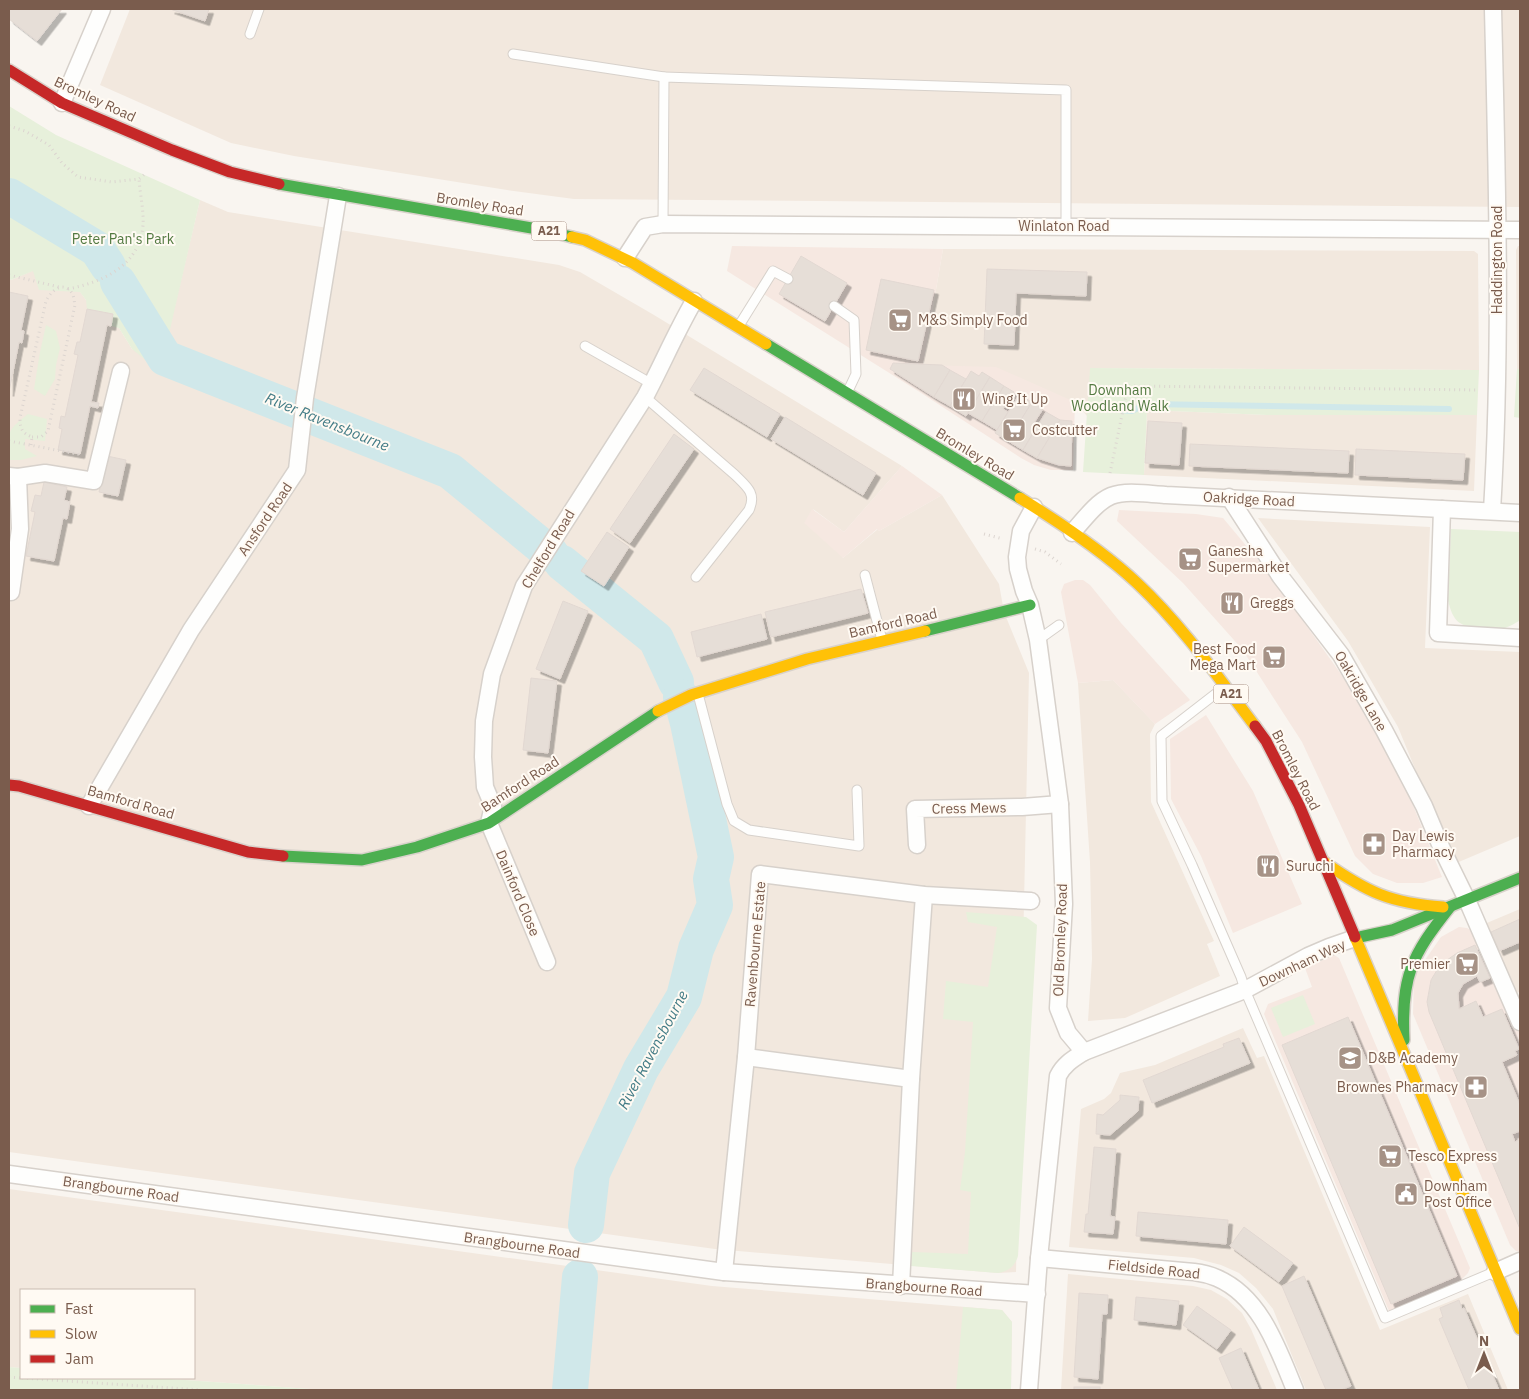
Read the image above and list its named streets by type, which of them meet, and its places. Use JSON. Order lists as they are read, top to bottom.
{
  "streets": {
    "main road": [
      "Bromley Road",
      "A21",
      "Bamford Road",
      "Downham Way"
    ],
    "street": [
      "Winlaton Road",
      "Haddington Road",
      "Oakridge Road",
      "Ansford Road",
      "Chelford Road",
      "Oakridge Lane",
      "Cress Mews",
      "Dainford Close",
      "Old Bromley Road",
      "Ravenbourne Estate",
      "Brangbourne Road",
      "Fieldside Road"
    ]
  },
  "crossings": [
    ["Bromley Road", "Winlaton Road"],
    ["Bromley Road", "Oakridge Road"],
    ["Bromley Road", "Ansford Road"],
    ["Bromley Road", "Chelford Road"],
    ["Bromley Road", "Old Bromley Road"],
    ["Bromley Road", "Downham Way"],
    ["Winlaton Road", "Haddington Road"],
    ["Haddington Road", "Oakridge Road"],
    ["Oakridge Road", "Oakridge Lane"],
    ["Ansford Road", "Bamford Road"],
    ["Chelford Road", "Bamford Road"],
    ["Chelford Road", "Dainford Close"],
    ["Bamford Road", "Dainford Close"],
    ["Bamford Road", "Old Bromley Road"],
    ["Oakridge Lane", "Downham Way"],
    ["Cress Mews", "Old Bromley Road"],
    ["Old Bromley Road", "Downham Way"],
    ["Ravenbourne Estate", "Brangbourne Road"]
  ],
  "water": ["River Ravensbourne"],
  "parks": ["Peter Pan's Park", "Downham Woodland Walk"],
  "places": {
    "supermarket": [
      "M&S Simply Food",
      "Costcutter",
      "Ganesha Supermarket",
      "Best Food Mega Mart",
      "Premier",
      "Tesco Express"
    ],
    "restaurant": ["Wing It Up", "Greggs", "Suruchi"],
    "pharmacy": ["Day Lewis Pharmacy", "Brownes Pharmacy"],
    "school or university": ["D&B Academy"],
    "public building": ["Downham Post Office"]
  },
  "legend": ["Fast", "Slow", "Jam"],
  "north": "top"
}
